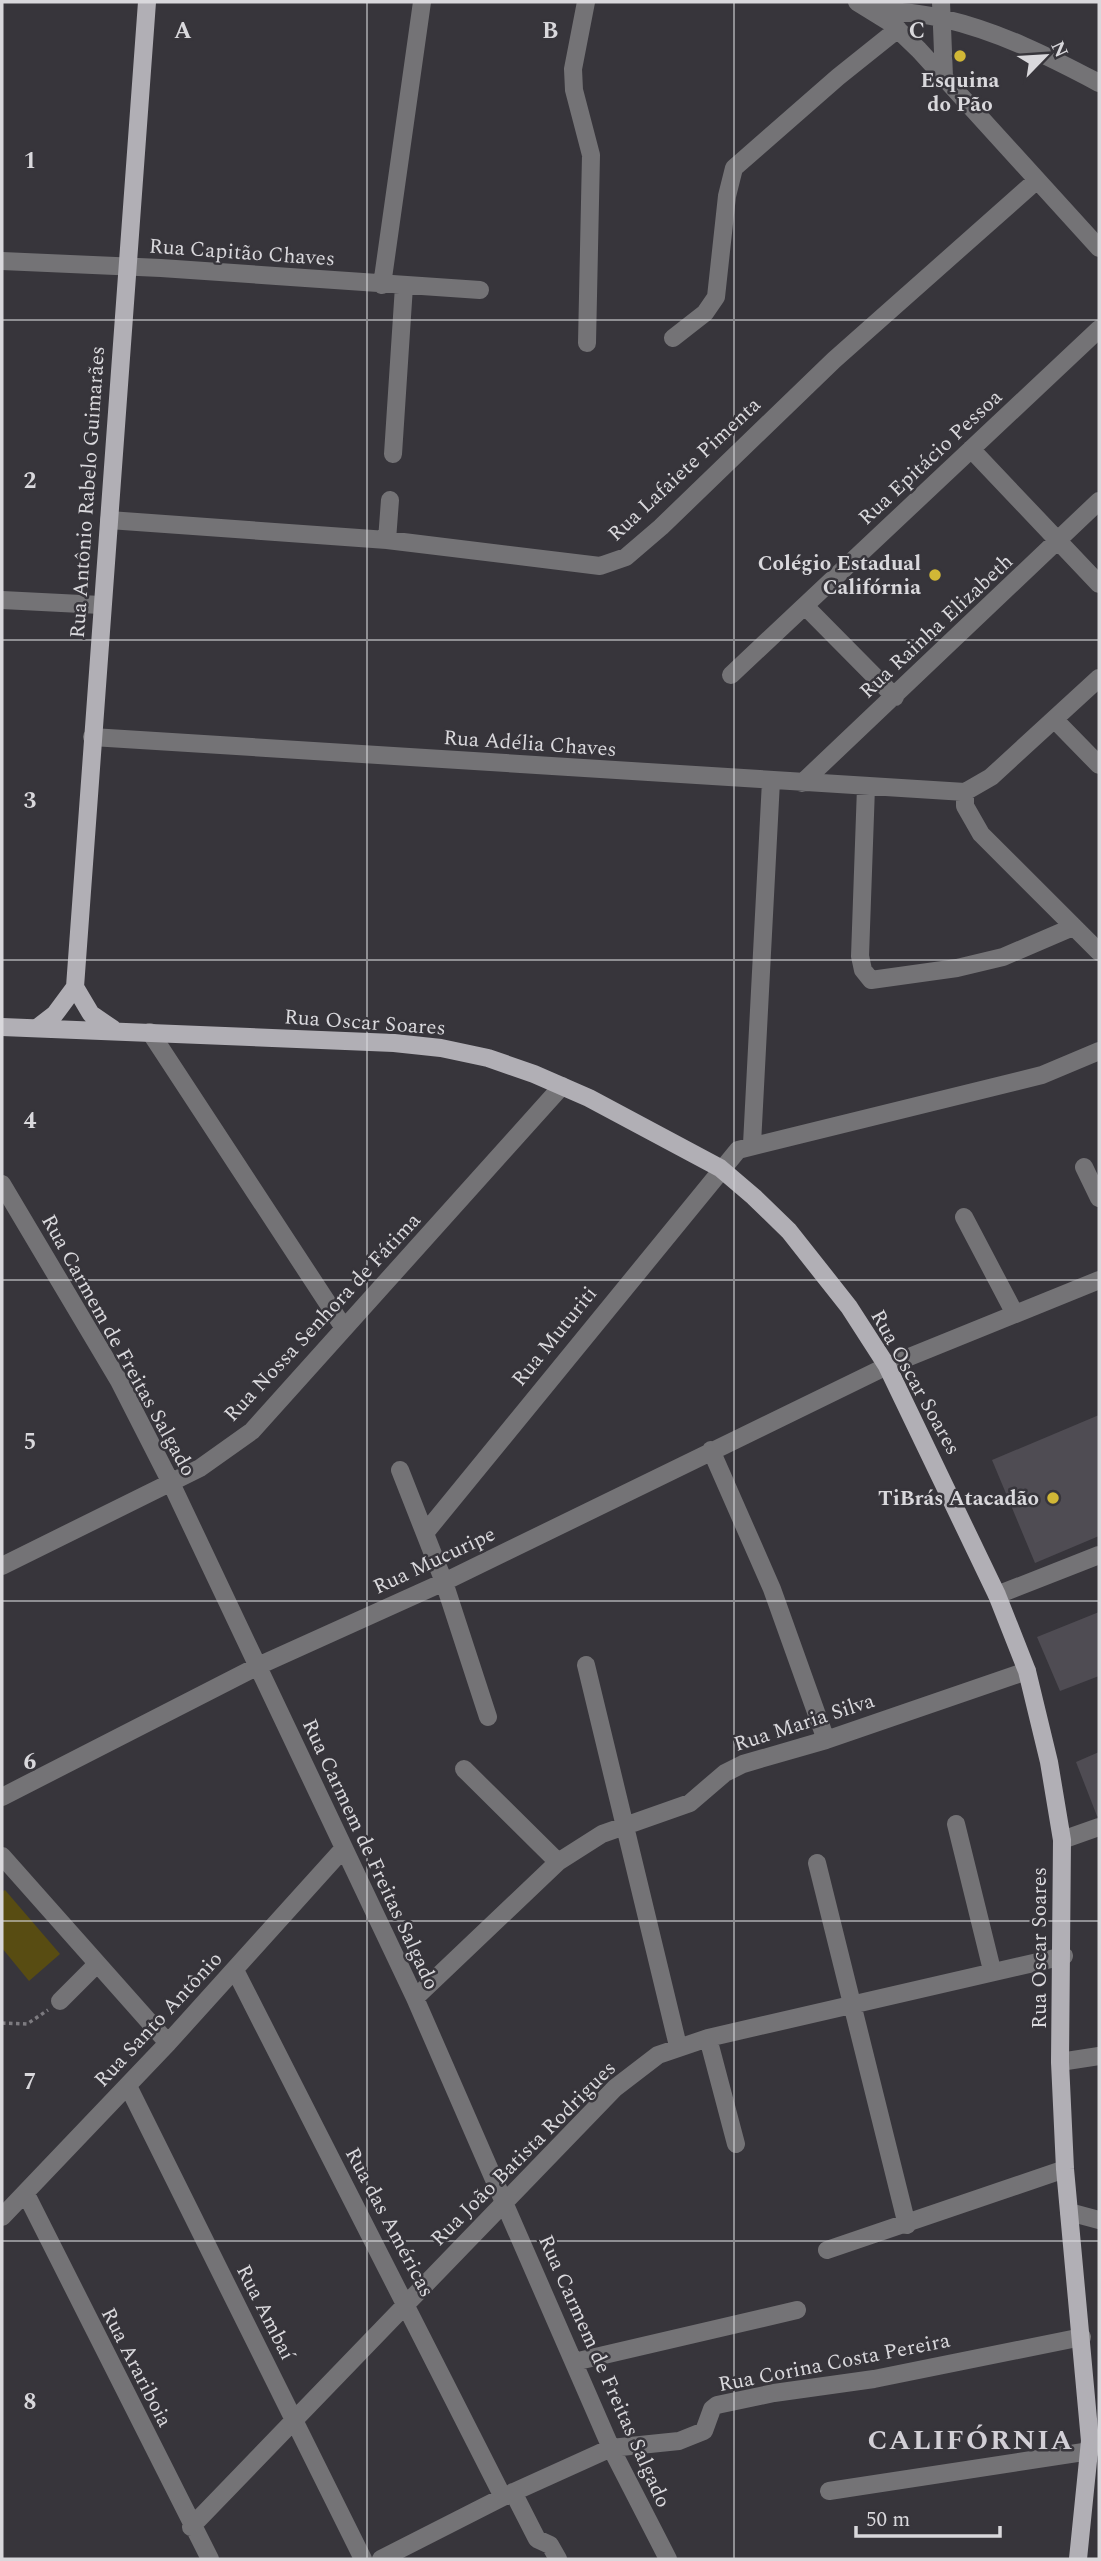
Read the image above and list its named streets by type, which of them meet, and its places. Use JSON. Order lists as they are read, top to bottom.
{
  "streets": {
    "main road": ["Rua Antônio Rabelo Guimarães", "Rua Oscar Soares"],
    "street": [
      "Rua Capitão Chaves",
      "Rua Epitácio Pessoa",
      "Rua Lafaiete Pimenta",
      "Rua Rainha Elizabeth",
      "Rua Adélia Chaves",
      "Rua Nossa Senhora de Fátima",
      "Rua Muturiti",
      "Rua Carmem de Freitas Salgado",
      "Rua Mucuripe",
      "Rua Maria Silva",
      "Rua Santo Antônio",
      "Rua João Batista Rodrigues",
      "Rua das Américas",
      "Rua Ambaí",
      "Rua Corina Costa Pereira",
      "Rua Arariboia"
    ]
  },
  "crossings": [
    ["Rua Capitão Chaves", "Rua Antônio Rabelo Guimarães"],
    ["Rua Lafaiete Pimenta", "Rua Antônio Rabelo Guimarães"],
    ["Rua Antônio Rabelo Guimarães", "Rua Adélia Chaves"],
    ["Rua Rainha Elizabeth", "Rua Adélia Chaves"],
    ["Rua Oscar Soares", "Rua Nossa Senhora de Fátima"],
    ["Rua Oscar Soares", "Rua Muturiti"],
    ["Rua Oscar Soares", "Rua Mucuripe"],
    ["Rua Oscar Soares", "Rua Maria Silva"],
    ["Rua Oscar Soares", "Rua João Batista Rodrigues"],
    ["Rua Oscar Soares", "Rua Corina Costa Pereira"],
    ["Rua Nossa Senhora de Fátima", "Rua Carmem de Freitas Salgado"],
    ["Rua Carmem de Freitas Salgado", "Rua Mucuripe"],
    ["Rua Carmem de Freitas Salgado", "Rua Maria Silva"],
    ["Rua Carmem de Freitas Salgado", "Rua Santo Antônio"],
    ["Rua Carmem de Freitas Salgado", "Rua João Batista Rodrigues"],
    ["Rua Carmem de Freitas Salgado", "Rua Corina Costa Pereira"],
    ["Rua Santo Antônio", "Rua das Américas"],
    ["Rua Santo Antônio", "Rua Ambaí"],
    ["Rua Santo Antônio", "Rua Arariboia"],
    ["Rua João Batista Rodrigues", "Rua das Américas"],
    ["Rua João Batista Rodrigues", "Rua Ambaí"],
    ["Rua João Batista Rodrigues", "Rua Arariboia"],
    ["Rua das Américas", "Rua Corina Costa Pereira"]
  ],
  "districts": ["CALIFÓRNIA"],
  "places": ["Esquina do Pão", "Colégio Estadual Califórnia", "TiBrás Atacadão"],
  "scale_bar": "50 m",
  "north": "top right",
  "grid": {
    "columns": ["A", "B", "C"],
    "rows": [
      "1",
      "2",
      "3",
      "4",
      "5",
      "6",
      "7",
      "8"
    ]
  }
}
